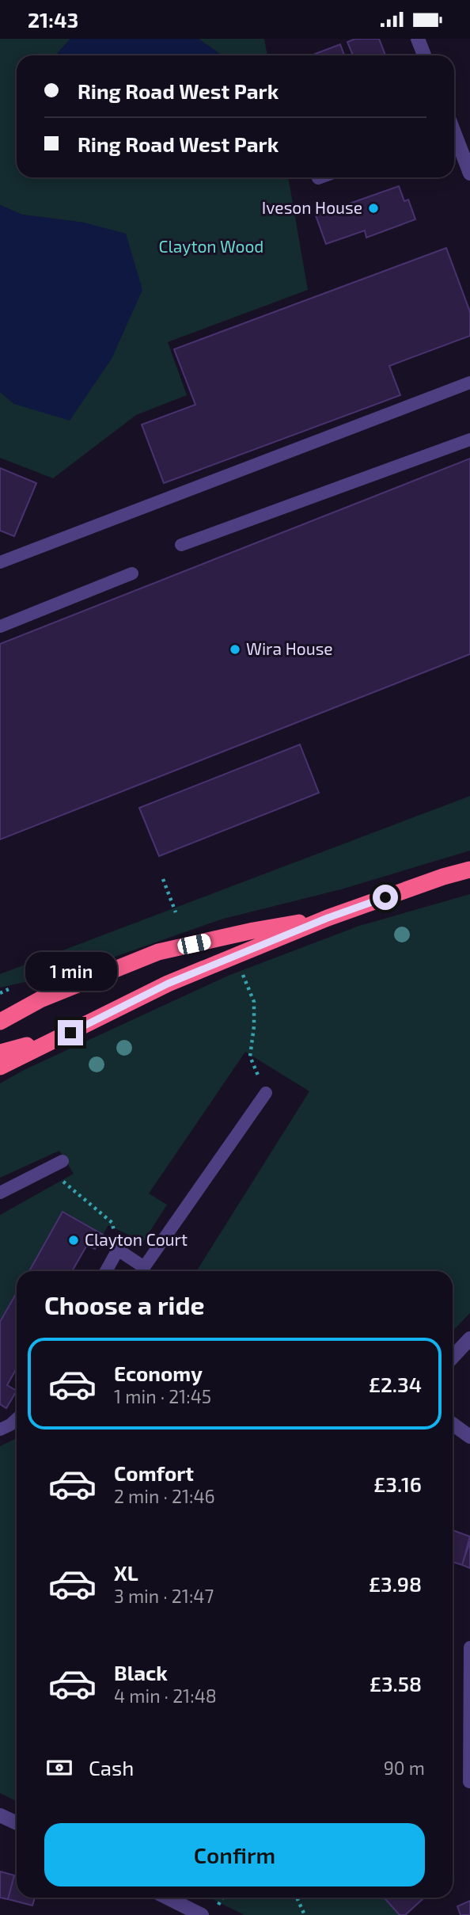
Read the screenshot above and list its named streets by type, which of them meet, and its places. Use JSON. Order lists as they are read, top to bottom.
{
  "parks": ["Clayton Wood"],
  "places": ["Iveson House", "Wira House", "Clayton Court"],
  "page": {
    "status": "21:43",
    "banner": ["Ring Road West Park", "Ring Road West Park"],
    "bubble": "1 min",
    "heading": "Choose a ride",
    "list": [
      {
        "name": "Economy",
        "note": "1 min · 21:45",
        "value": "£2.34"
      },
      {
        "name": "Comfort",
        "note": "2 min · 21:46",
        "value": "£3.16"
      },
      {
        "name": "XL",
        "note": "3 min · 21:47",
        "value": "£3.98"
      },
      {
        "name": "Black",
        "note": "4 min · 21:48",
        "value": "£3.58"
      }
    ],
    "pay": ["Cash", "90 m"],
    "buttons": "Confirm"
  }
}
